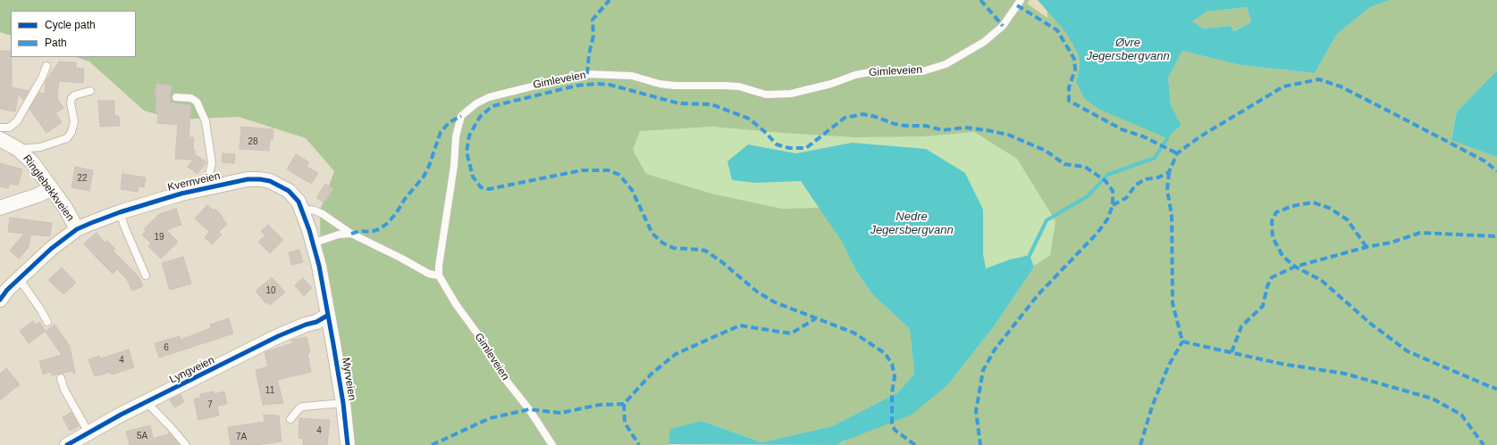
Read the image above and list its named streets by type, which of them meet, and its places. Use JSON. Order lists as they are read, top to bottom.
{
  "streets": {
    "street": [
      "Kvernveien",
      "Ringlebekkveien",
      "Lyngveien",
      "Myrveien"
    ],
    "lane": ["Gimleveien"]
  },
  "crossings": [
    ["Kvernveien", "Ringlebekkveien"],
    ["Kvernveien", "Lyngveien"],
    ["Kvernveien", "Myrveien"],
    ["Lyngveien", "Myrveien"]
  ],
  "water": ["Øvre Jegersbergvann", "Nedre Jegersbergvann"],
  "house_numbers": [
    "28",
    "22",
    "19",
    "10",
    "6",
    "4",
    "11",
    "7",
    "4",
    "5A",
    "7A"
  ],
  "legend": ["Cycle path", "Path"]
}
